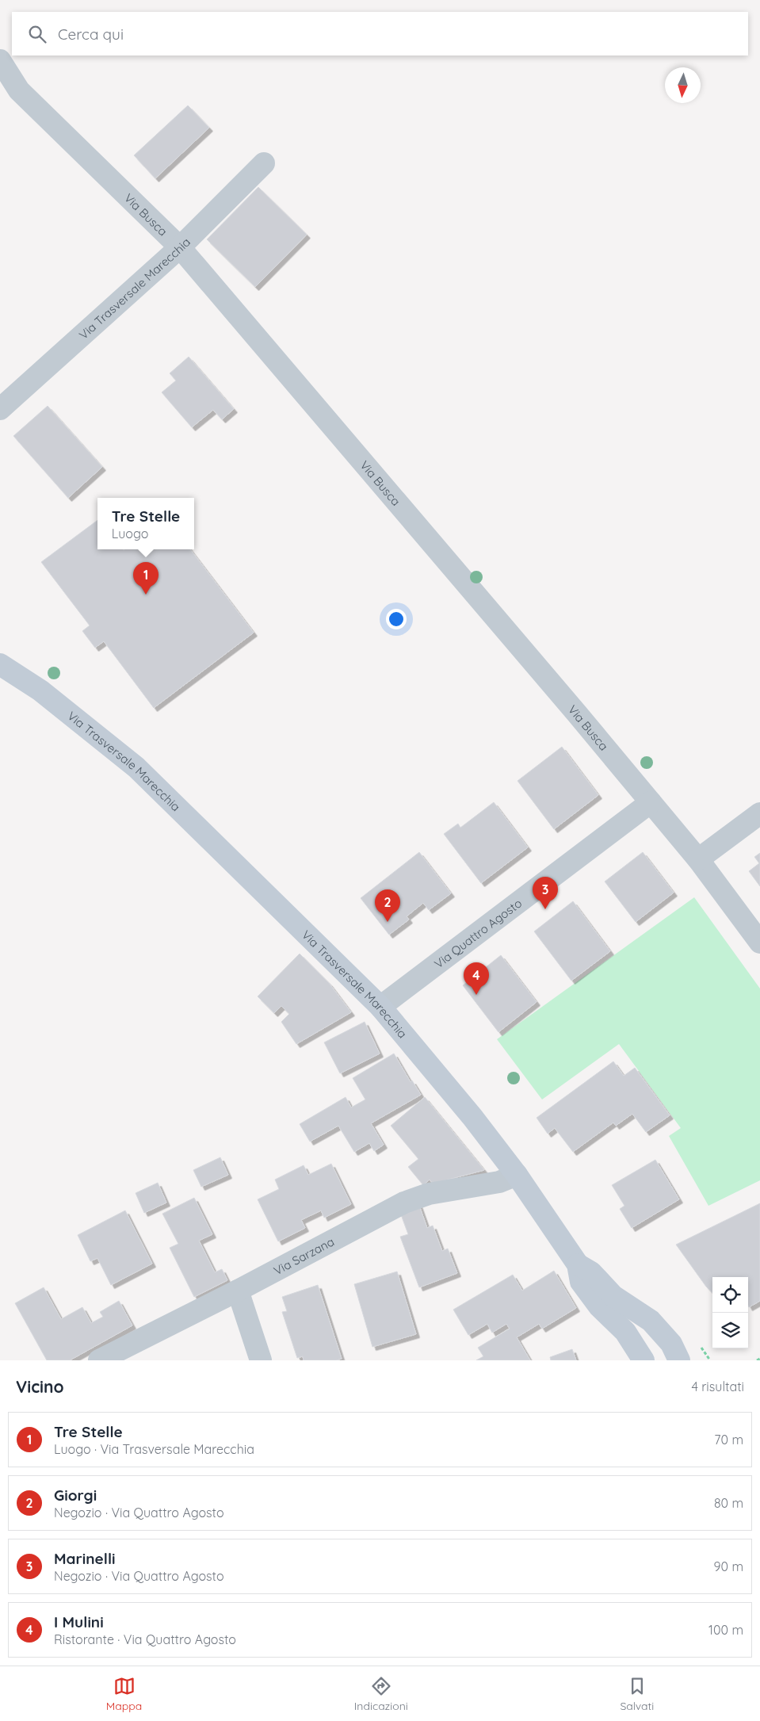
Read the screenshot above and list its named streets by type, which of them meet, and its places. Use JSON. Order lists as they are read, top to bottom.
{
  "streets": {
    "main road": ["Via Trasversale Marecchia"],
    "street": ["Via Busca", "Via Quattro Agosto", "Via Sarzana"]
  },
  "crossings": [
    ["Via Busca", "Via Trasversale Marecchia"],
    ["Via Busca", "Via Quattro Agosto"],
    ["Via Trasversale Marecchia", "Via Quattro Agosto"],
    ["Via Trasversale Marecchia", "Via Sarzana"]
  ],
  "north": "bottom",
  "page": {
    "search": "Cerca qui",
    "popup": ["Tre Stelle", "Luogo"],
    "pins": [
      "1",
      "3",
      "2",
      "4"
    ],
    "heading": ["Vicino", "4 risultati"],
    "list": [
      {
        "mark": "1",
        "name": "Tre Stelle",
        "note": "Luogo · Via Trasversale Marecchia",
        "value": "70 m"
      },
      {
        "mark": "2",
        "name": "Giorgi",
        "note": "Negozio · Via Quattro Agosto",
        "value": "80 m"
      },
      {
        "mark": "3",
        "name": "Marinelli",
        "note": "Negozio · Via Quattro Agosto",
        "value": "90 m"
      },
      {
        "mark": "4",
        "name": "I Mulini",
        "note": "Ristorante · Via Quattro Agosto",
        "value": "100 m"
      }
    ],
    "nav": ["Mappa", "Indicazioni", "Salvati"]
  }
}
